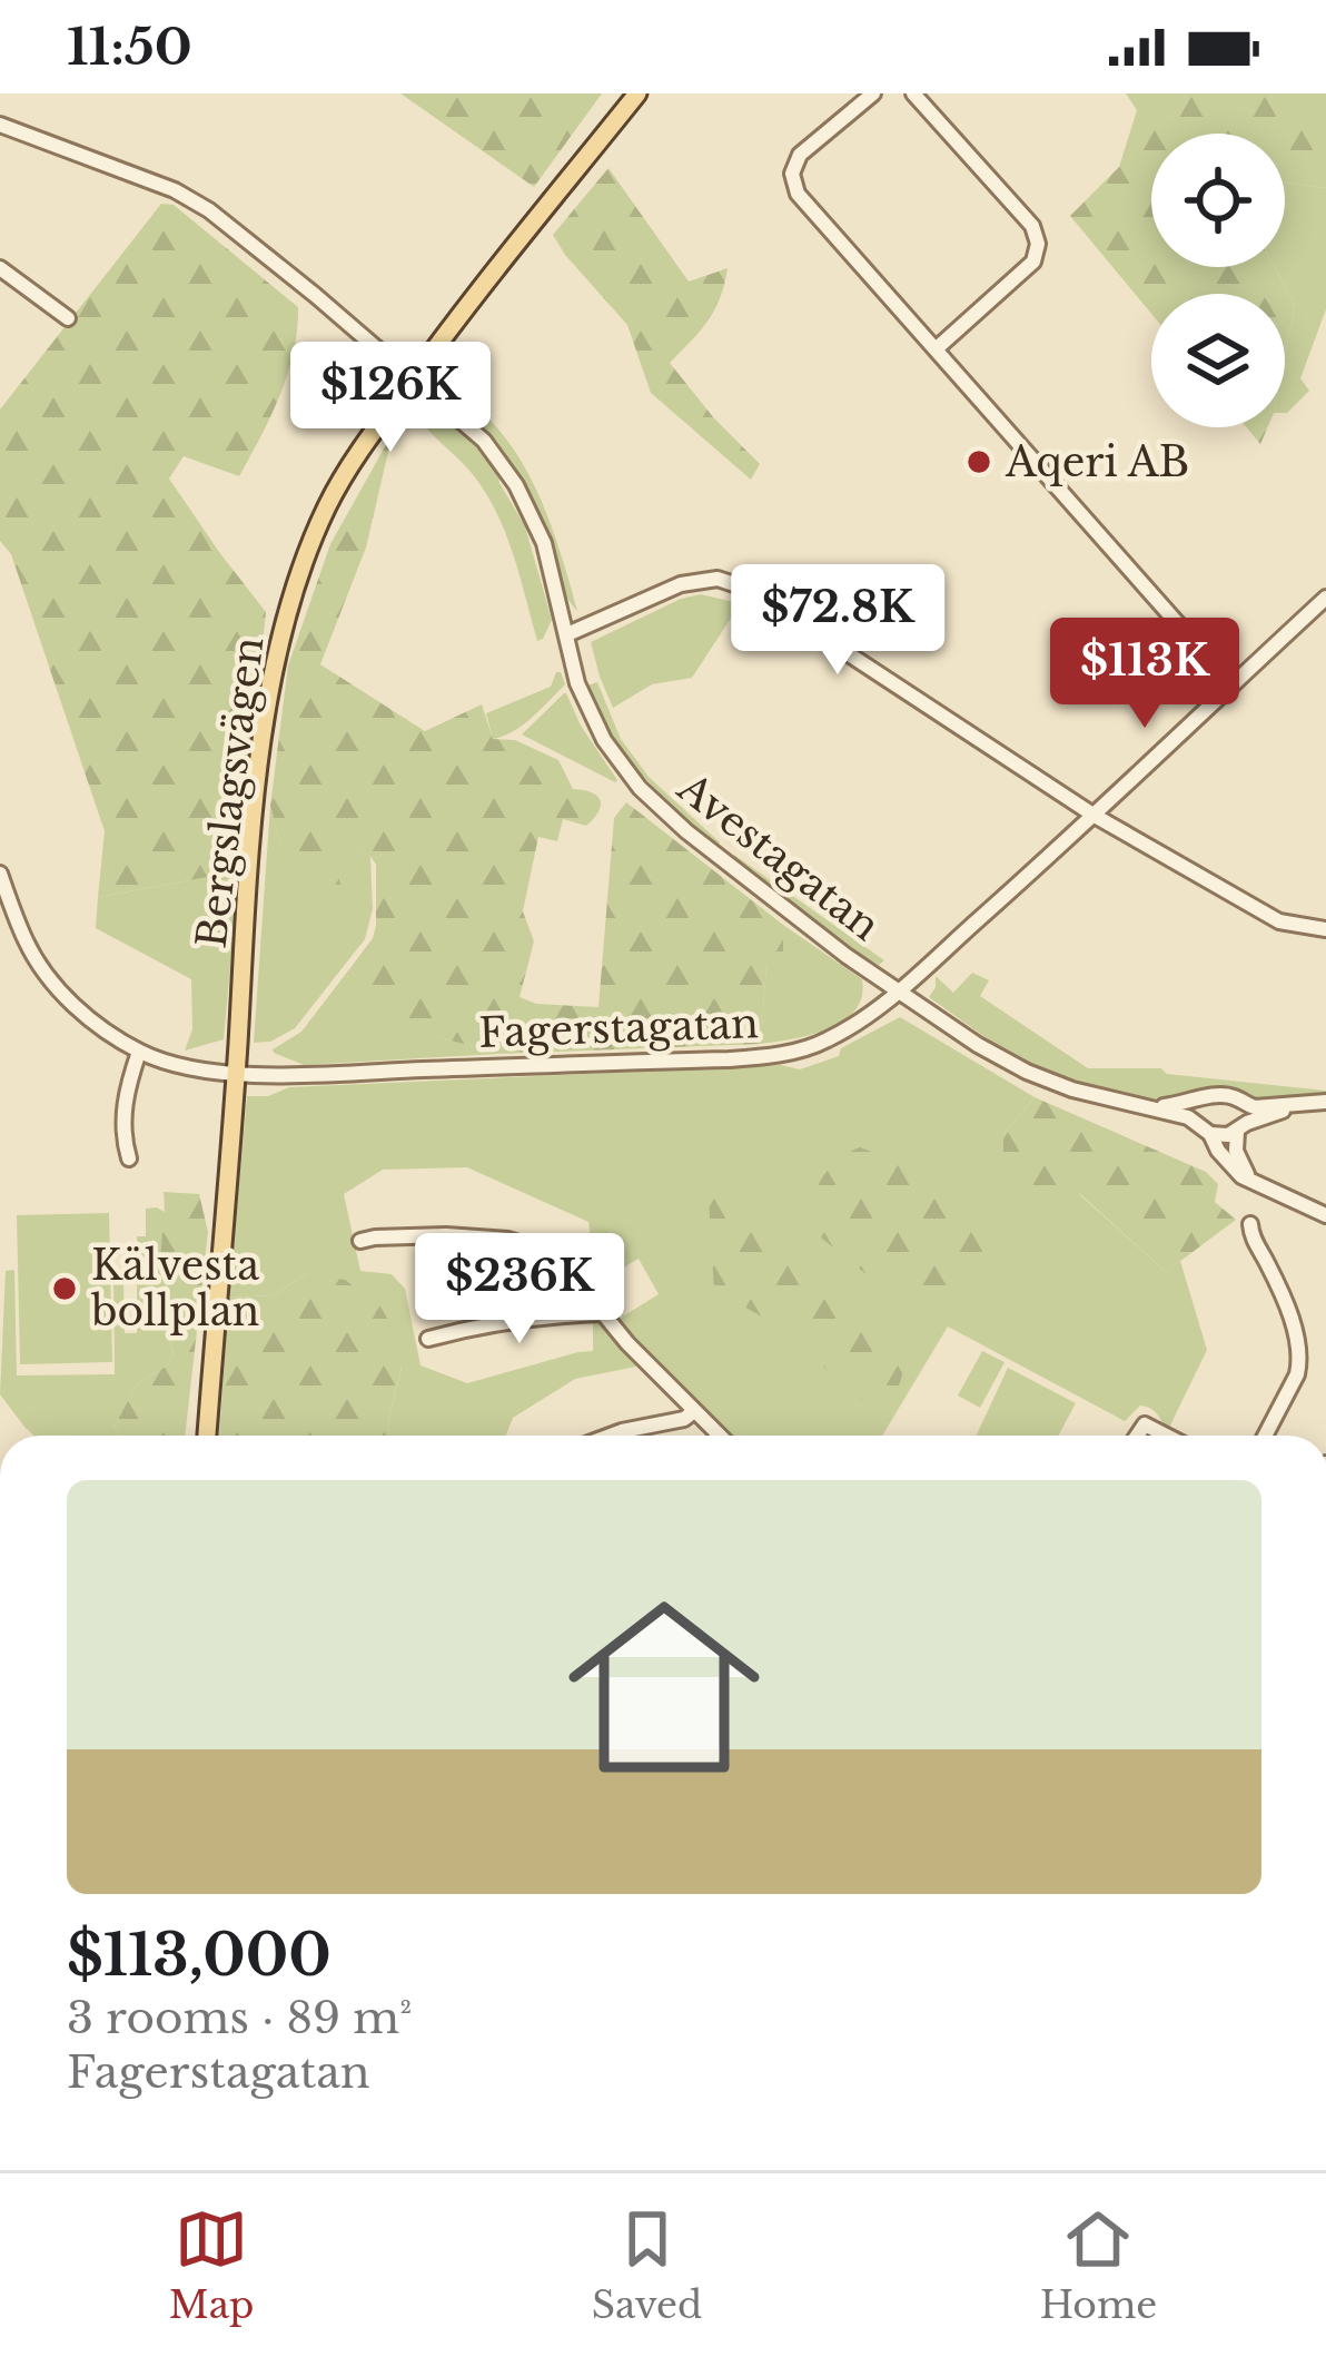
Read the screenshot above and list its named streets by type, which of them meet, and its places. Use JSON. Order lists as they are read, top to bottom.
{
  "streets": {
    "main road": ["Bergslagsvägen"],
    "street": ["Avestagatan", "Fagerstagatan"]
  },
  "crossings": [
    ["Bergslagsvägen", "Avestagatan"],
    ["Bergslagsvägen", "Fagerstagatan"],
    ["Avestagatan", "Fagerstagatan"]
  ],
  "places": ["Aqeri AB", "Kälvesta bollplan"],
  "page": {
    "status": "11:50",
    "price": [
      "$126K",
      "$72.8K",
      "$113K",
      "$236K"
    ],
    "list": [
      {
        "name": "$113,000",
        "note": "3 rooms · 89 m² · Fagerstagatan"
      }
    ],
    "tabs": ["Map", "Saved", "Home"]
  }
}
